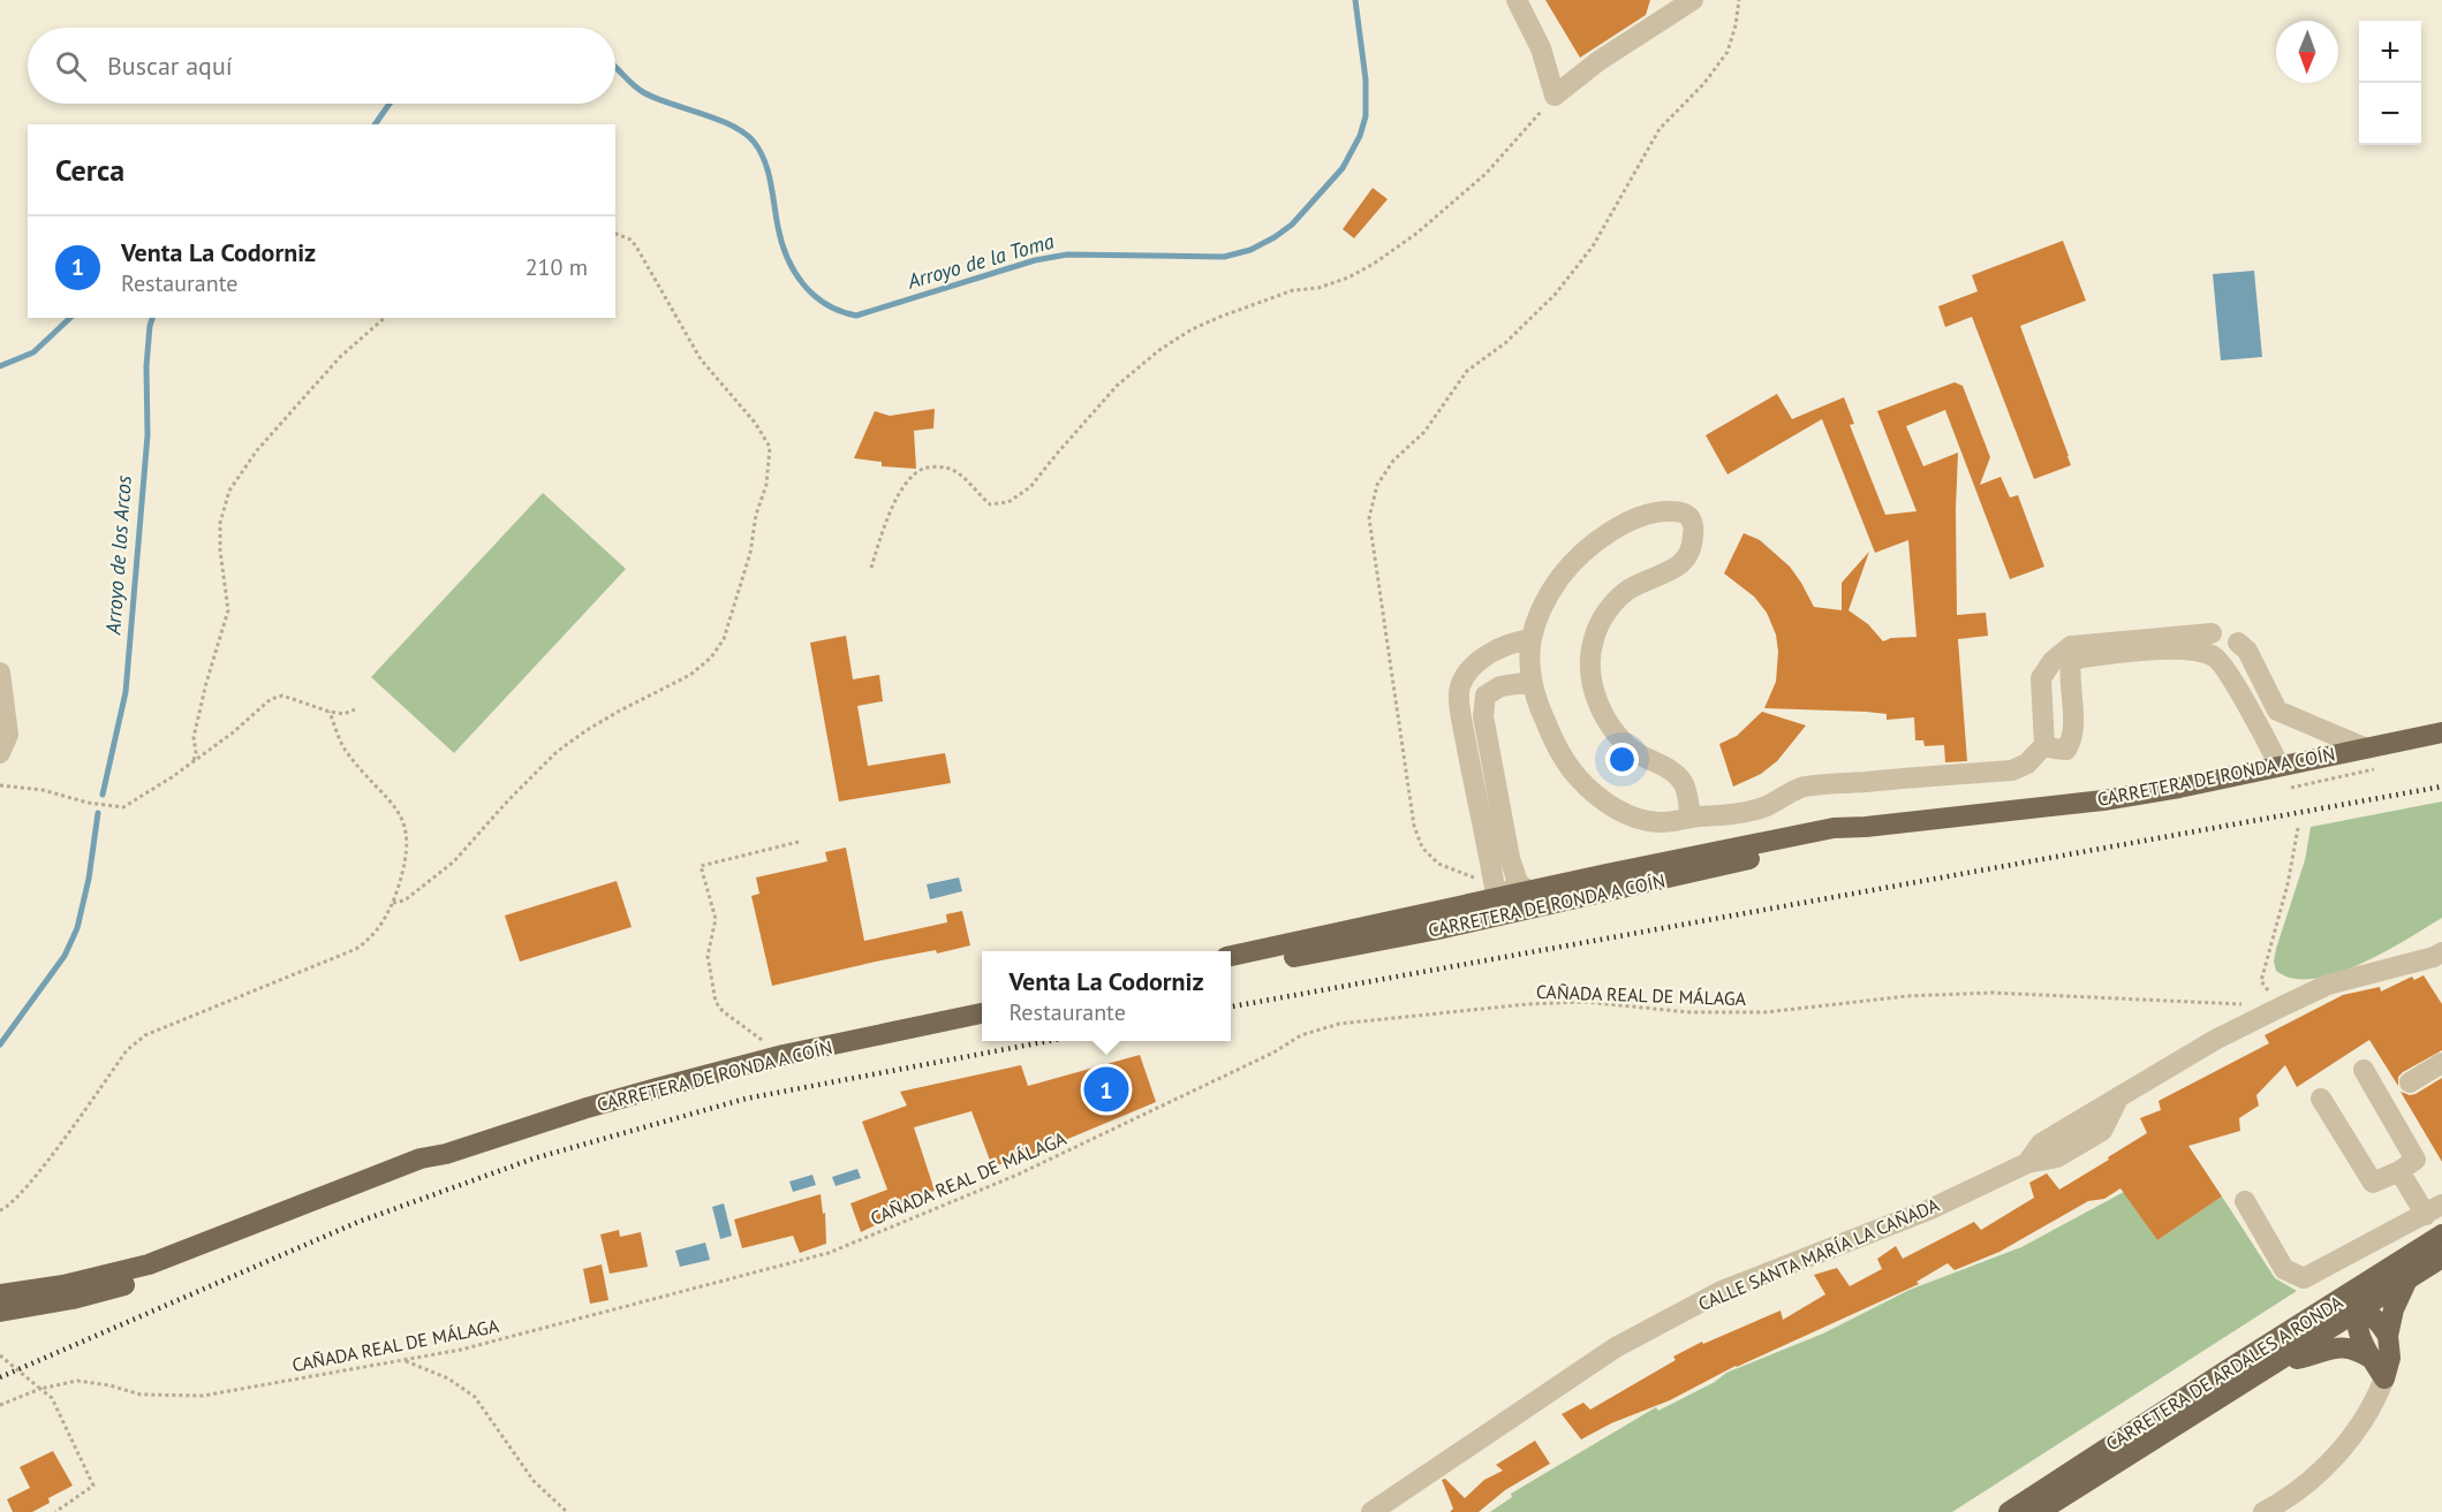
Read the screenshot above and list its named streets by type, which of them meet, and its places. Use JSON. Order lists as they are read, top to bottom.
{
  "streets": {
    "main road": ["CARRETERA DE RONDA A COÍN", "CARRETERA DE ARDALES A RONDA"],
    "street": ["CALLE SANTA MARÍA LA CAÑADA"],
    "path": ["CAÑADA REAL DE MÁLAGA"]
  },
  "crossings": [
    ["CAÑADA REAL DE MÁLAGA", "CALLE SANTA MARÍA LA CAÑADA"]
  ],
  "water": ["Arroyo de la Toma", "Arroyo de los Arcos"],
  "north": "bottom",
  "page": {
    "map_buttons": ["+", "−"],
    "search": "Buscar aquí",
    "heading": "Cerca",
    "list": [
      {
        "mark": "1",
        "name": "Venta La Codorniz",
        "note": "Restaurante",
        "value": "210 m"
      }
    ],
    "popup": ["Venta La Codorniz", "Restaurante"],
    "pins": "1"
  }
}
